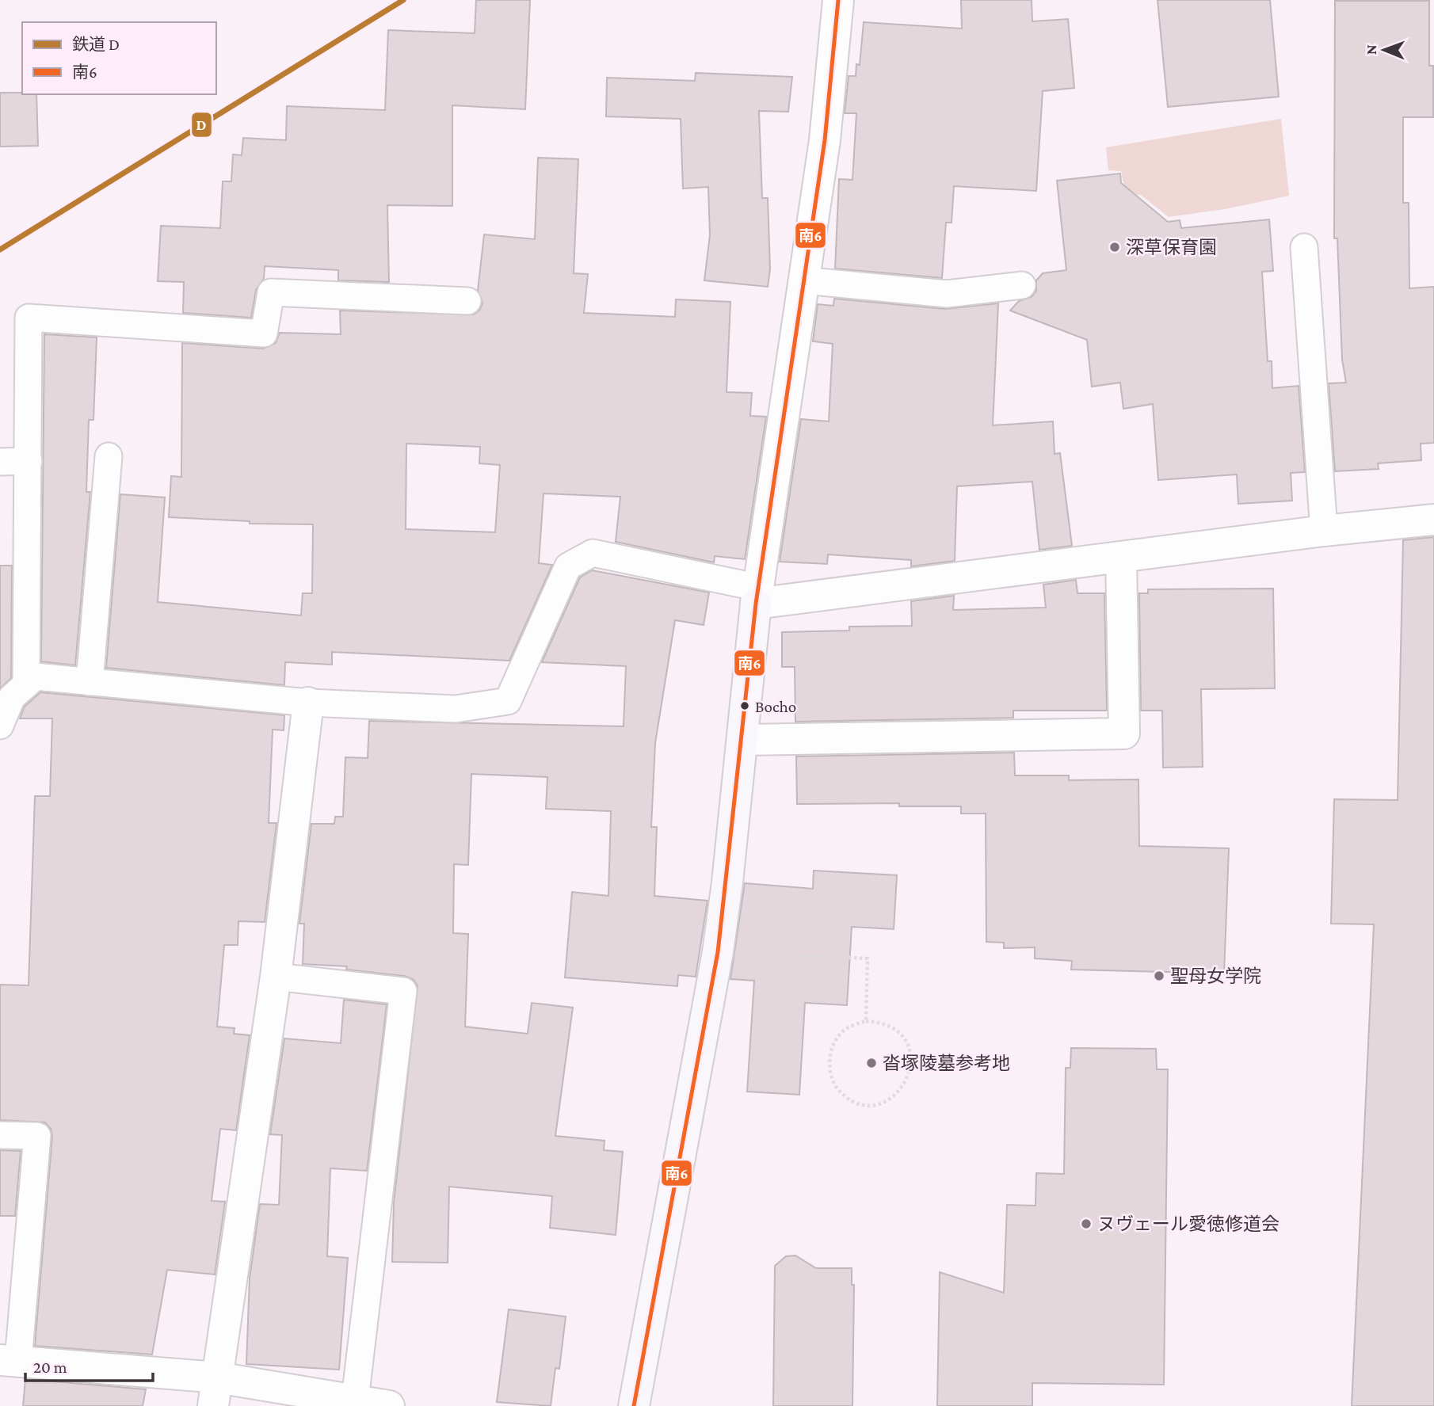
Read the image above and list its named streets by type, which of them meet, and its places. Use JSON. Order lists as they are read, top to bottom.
{
  "places": [
    "深草保育園",
    "Bocho",
    "聖母女学院",
    "沓塚陵墓参考地",
    "ヌヴェール愛徳修道会"
  ],
  "lines": ["rail line D", "transit line 南6"],
  "legend": ["鉄道 D", "南6"],
  "scale_bar": "20 m",
  "north": "left"
}
